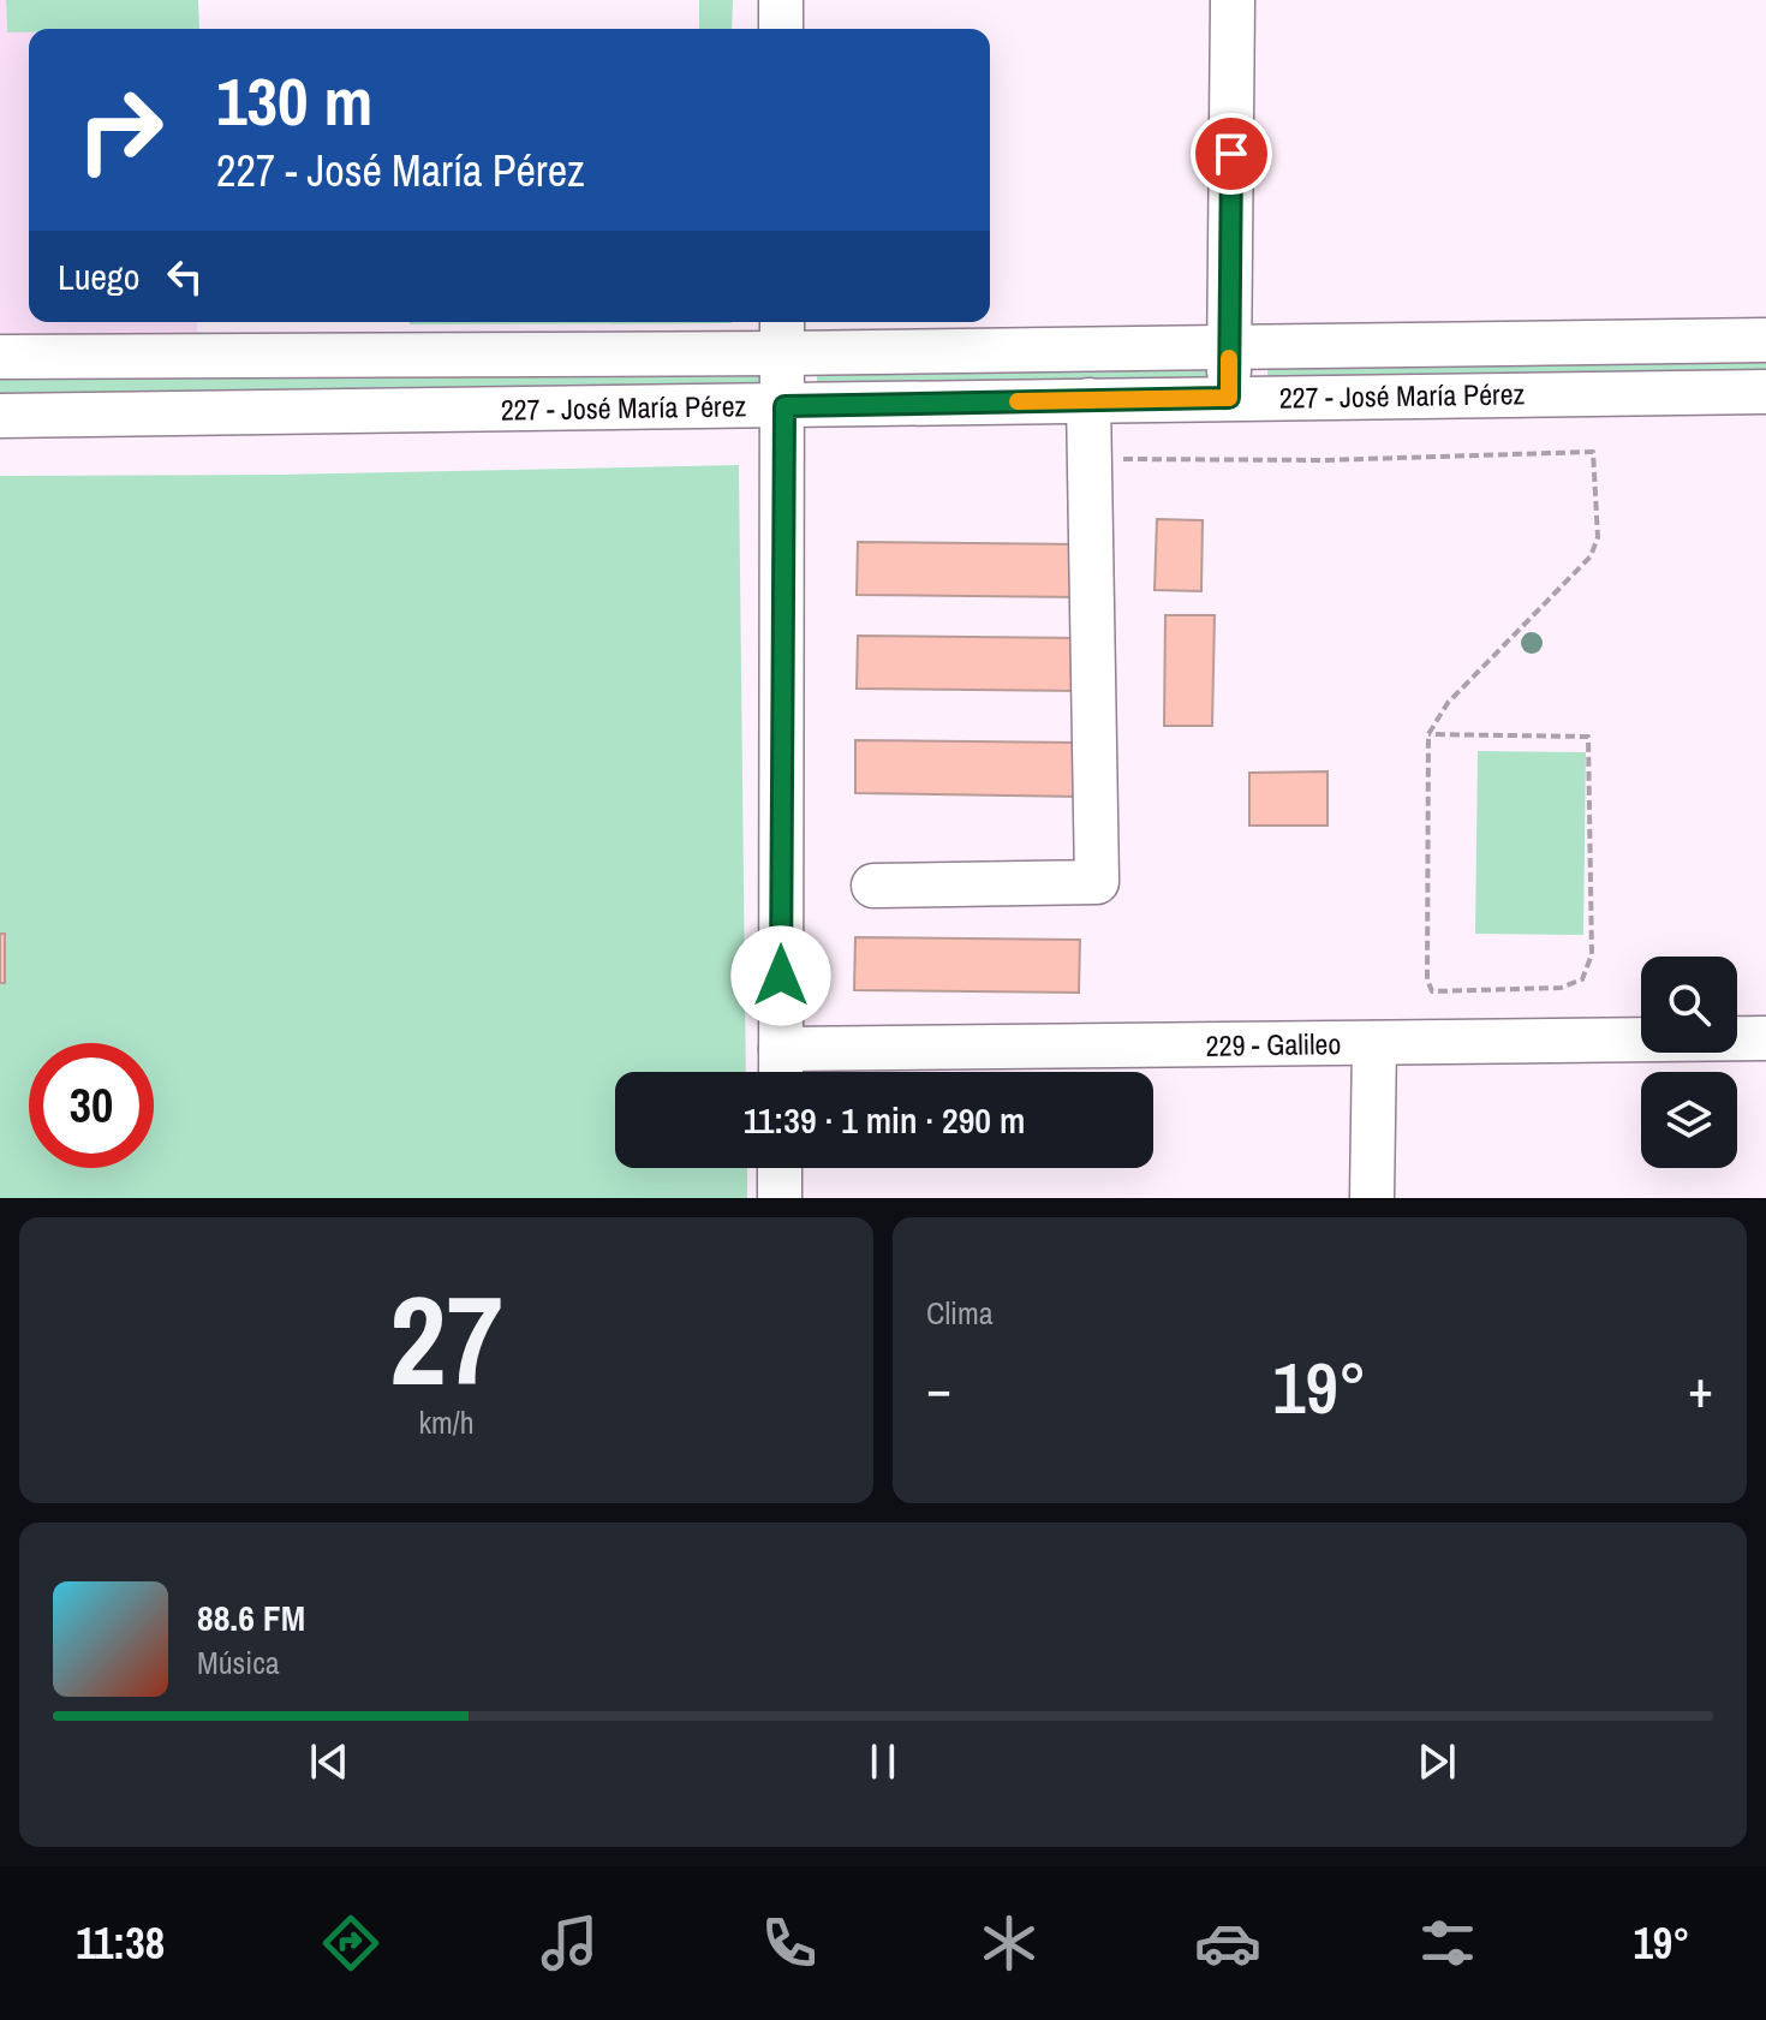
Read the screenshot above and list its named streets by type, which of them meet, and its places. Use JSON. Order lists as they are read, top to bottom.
{
  "streets": {
    "street": ["227 - José María Pérez", "229 - Galileo"]
  },
  "page": {
    "turn": ["130 m", "227 - José María Pérez"],
    "then": "Luego",
    "limit": "30",
    "trip": "11:39 · 1 min · 290 m",
    "tile": [
      ["27", "km/h"],
      "Clima"
    ],
    "heat": ["−", "19°", "+"],
    "song": ["88.6 FM", "Música"],
    "tabs": ["11:38", "19°"]
  }
}
